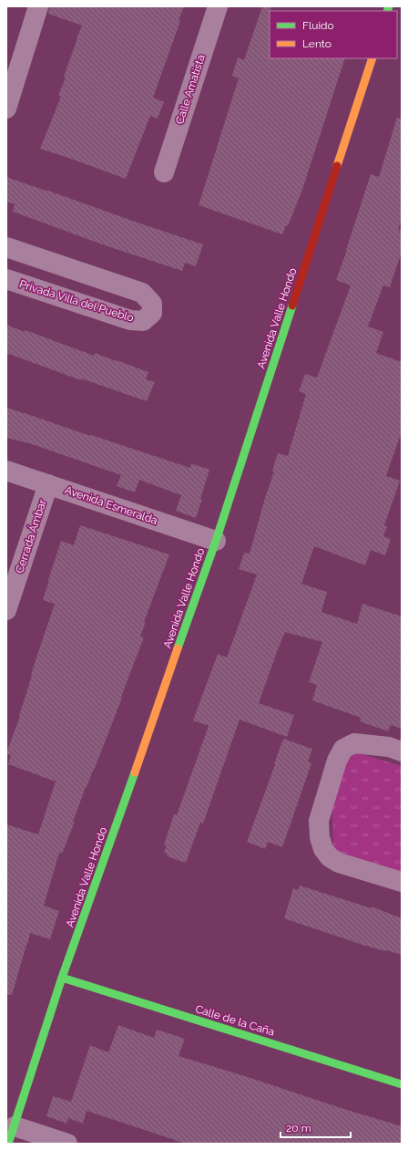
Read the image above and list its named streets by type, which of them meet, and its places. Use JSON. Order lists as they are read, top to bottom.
{
  "streets": {
    "street": [
      "Calle Amatista",
      "Privada Villa del Pueblo",
      "Avenida Valle Hondo",
      "Avenida Esmeralda",
      "Cerrada Ámbar",
      "Calle de la Caña"
    ]
  },
  "crossings": [
    ["Avenida Valle Hondo", "Avenida Esmeralda"],
    ["Avenida Valle Hondo", "Calle de la Caña"],
    ["Avenida Esmeralda", "Cerrada Ámbar"]
  ],
  "legend": ["Fluido", "Lento"],
  "scale_bar": "20 m"
}
